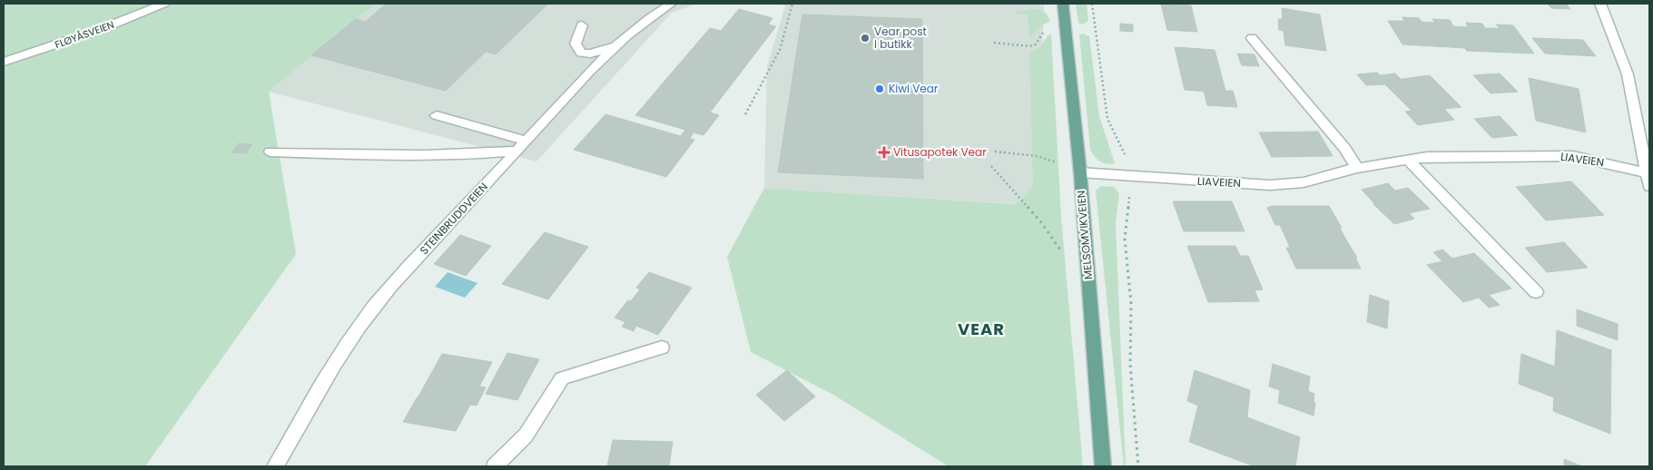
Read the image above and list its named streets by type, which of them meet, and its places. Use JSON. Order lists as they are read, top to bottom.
{
  "streets": {
    "main road": ["MELSOMVIKVEIEN"],
    "street": ["FLØYÅSVEIEN", "LIAVEIEN", "STEINBRUDDVEIEN"]
  },
  "crossings": [
    ["LIAVEIEN", "MELSOMVIKVEIEN"]
  ],
  "districts": ["VEAR"],
  "places": {
    "other": ["Vear post i butikk", "Kiwi Vear"],
    "health": ["Vitusapotek Vear"]
  }
}
